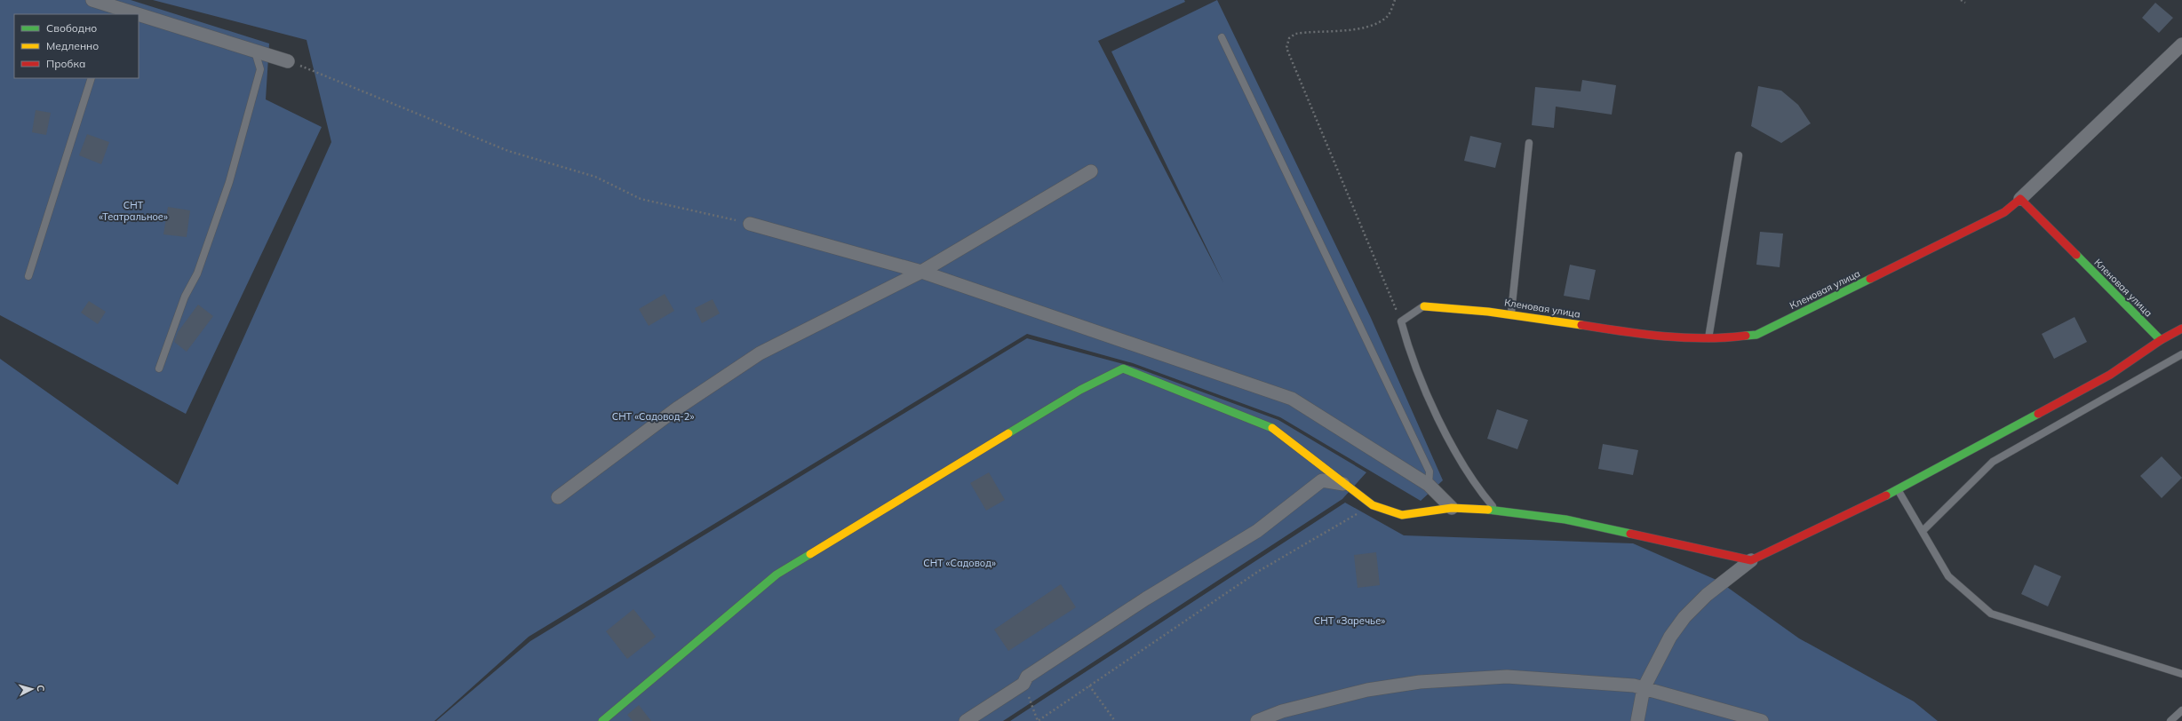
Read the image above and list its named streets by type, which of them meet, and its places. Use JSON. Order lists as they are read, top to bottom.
{
  "streets": {
    "street": ["Кленовая улица"]
  },
  "parks": [
    "СНТ «Театральное»",
    "СНТ «Садовод-2»",
    "СНТ «Садовод»",
    "СНТ «Заречье»"
  ],
  "legend": ["Свободно", "Медленно", "Пробка"],
  "north": "right"
}
